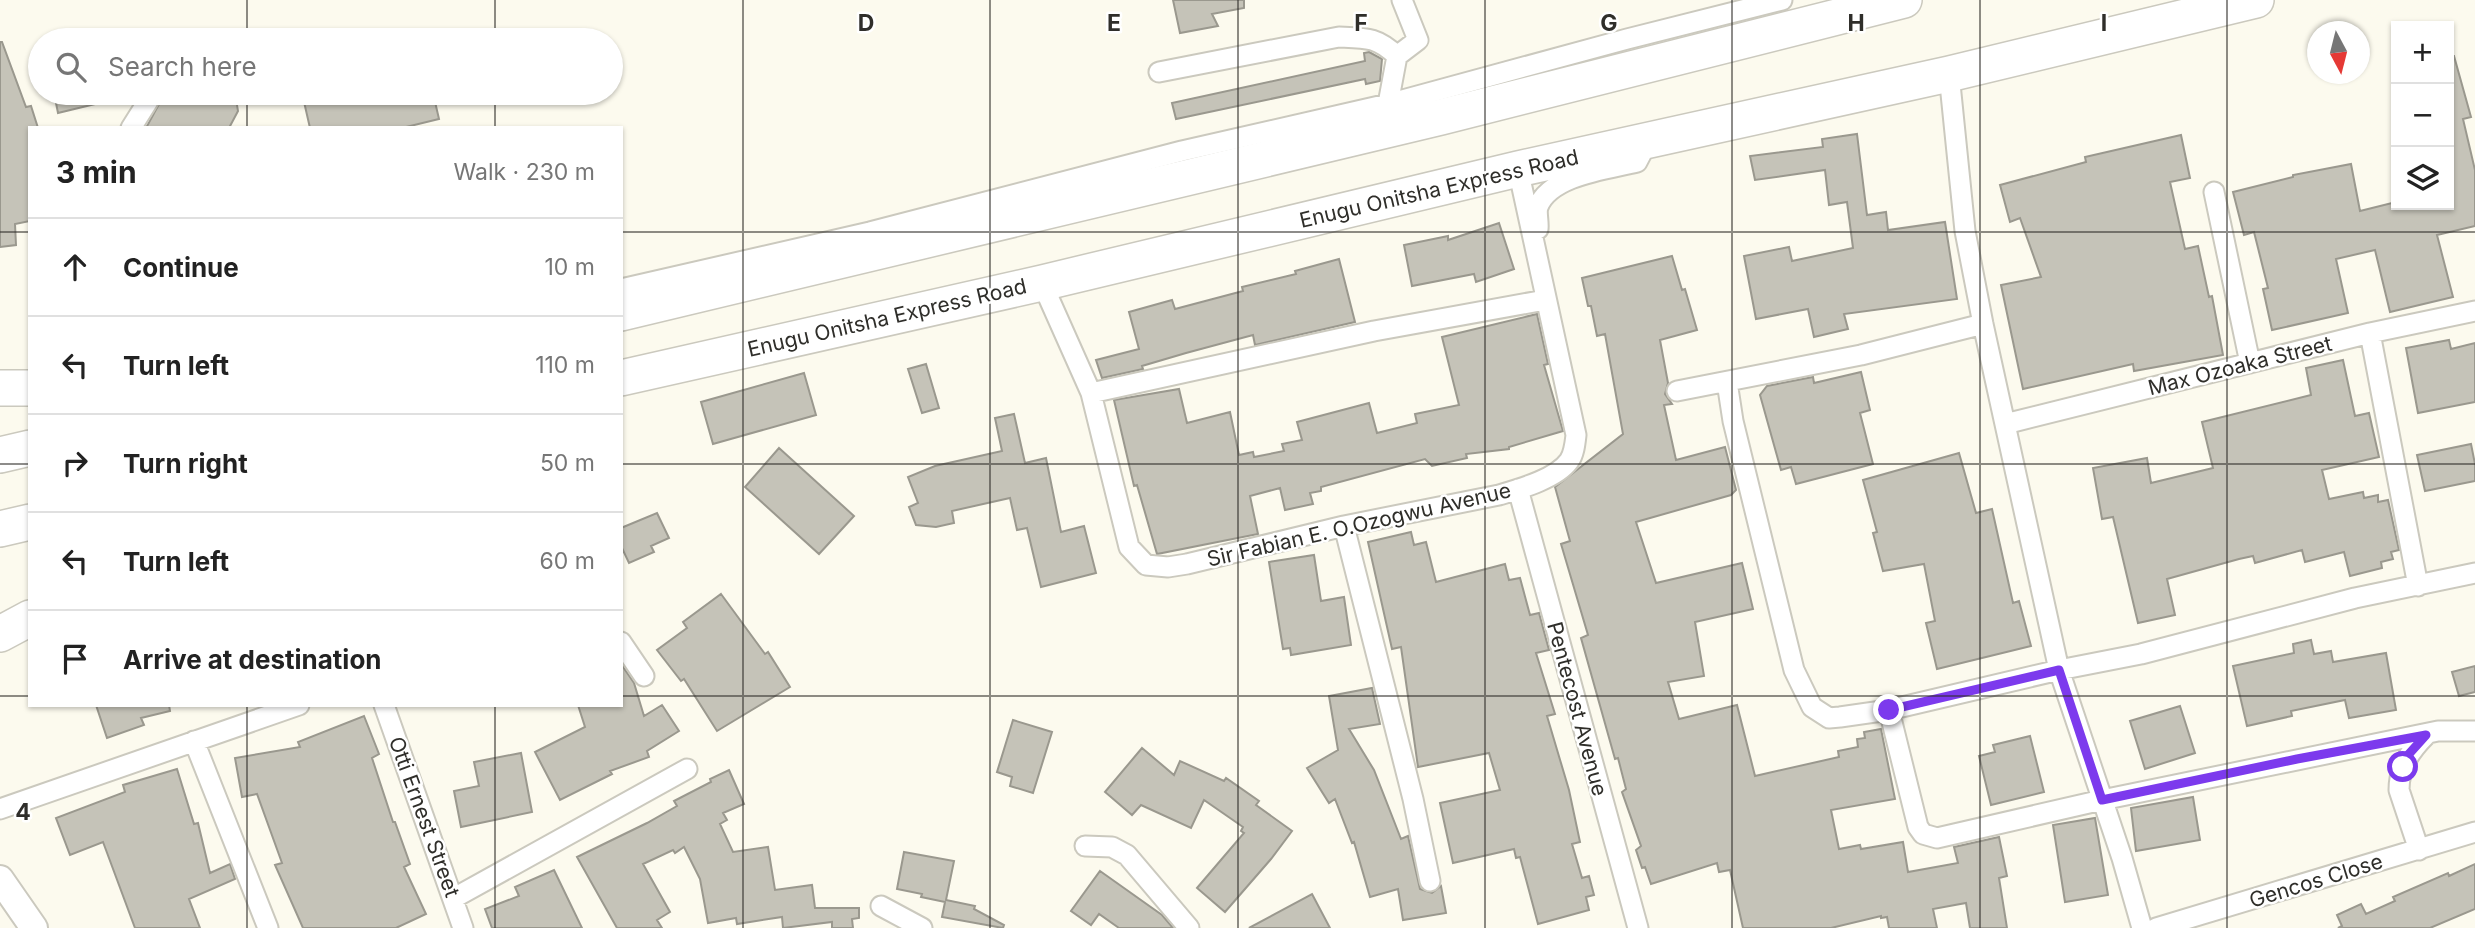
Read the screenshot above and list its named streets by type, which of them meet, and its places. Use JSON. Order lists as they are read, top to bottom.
{
  "streets": {
    "highway": ["Enugu Onitsha Express Road"],
    "street": [
      "Max Ozoaka Street",
      "Sir Fabian E. O.Ozogwu Avenue",
      "Pentecost Avenue",
      "Otti Ernest Street",
      "Gencos Close"
    ]
  },
  "crossings": [
    ["Enugu Onitsha Express Road", "Sir Fabian E. O.Ozogwu Avenue"],
    ["Sir Fabian E. O.Ozogwu Avenue", "Pentecost Avenue"]
  ],
  "north": "bottom",
  "page": {
    "map_buttons": ["+", "−"],
    "search": "Search here",
    "heading": ["3 min", "Walk · 230 m"],
    "list": [
      ["Continue", "10 m"],
      ["Turn left", "110 m"],
      ["Turn right", "50 m"],
      ["Turn left", "60 m"],
      "Arrive at destination"
    ]
  },
  "grid": {
    "columns": [
      "D",
      "E",
      "F",
      "G",
      "H",
      "I"
    ],
    "rows": ["4"]
  }
}
